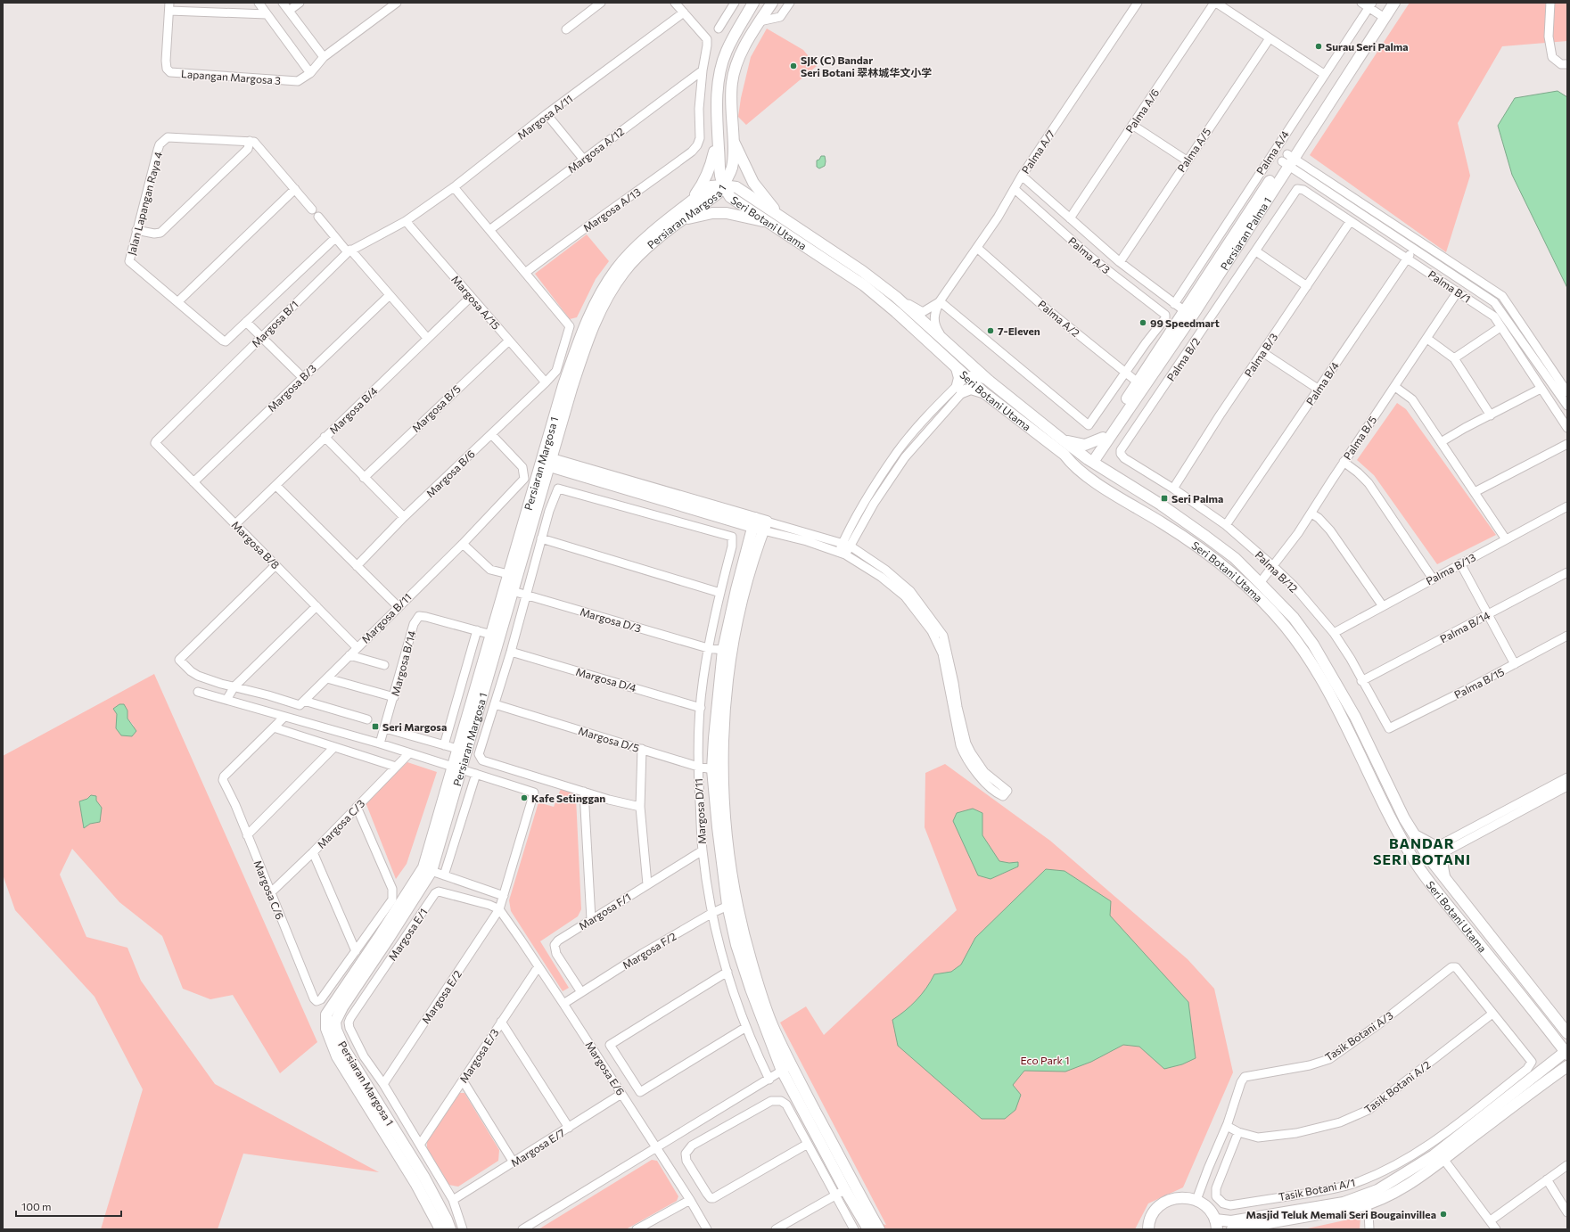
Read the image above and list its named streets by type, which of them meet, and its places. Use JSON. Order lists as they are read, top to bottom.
{
  "streets": {
    "street": [
      "Lapangan Margosa 3",
      "Palma A/6",
      "Margosa A/11",
      "Margosa A/12",
      "Palma A/5",
      "Palma A/7",
      "Palma A/4",
      "Jalan Lapangan Raya 4",
      "Margosa A/13",
      "Persiaran Margosa 1",
      "Seri Botani Utama",
      "Persiaran Palma 1",
      "Palma A/3",
      "Palma B/1",
      "Margosa A/15",
      "Palma A/2",
      "Margosa B/1",
      "Palma B/3",
      "Palma B/2",
      "Palma B/4",
      "Margosa B/3",
      "Margosa B/5",
      "Margosa B/4",
      "Palma B/5",
      "Margosa B/6",
      "Margosa B/8",
      "Palma B/13",
      "Palma B/12",
      "Margosa B/11",
      "Margosa D/3",
      "Palma B/14",
      "Margosa B/14",
      "Margosa D/4",
      "Palma B/15",
      "Margosa D/5",
      "Margosa D/11",
      "Margosa C/3",
      "Margosa C/6",
      "Margosa F/1",
      "Margosa E/1",
      "Margosa F/2",
      "Margosa E/2",
      "Tasik Botani A/3",
      "Margosa E/3",
      "Margosa E/6",
      "Tasik Botani A/2",
      "Margosa E/7",
      "Tasik Botani A/1"
    ]
  },
  "crossings": [
    ["Margosa A/11", "Margosa A/15"],
    ["Margosa A/11", "Margosa B/1"],
    ["Margosa A/12", "Margosa A/13"],
    ["Palma A/7", "Seri Botani Utama"],
    ["Palma A/7", "Palma A/3"],
    ["Palma A/7", "Palma A/2"],
    ["Persiaran Margosa 1", "Seri Botani Utama"],
    ["Persiaran Margosa 1", "Margosa D/3"],
    ["Persiaran Margosa 1", "Margosa B/14"],
    ["Seri Botani Utama", "Persiaran Palma 1"],
    ["Seri Botani Utama", "Palma B/5"],
    ["Persiaran Palma 1", "Palma A/2"],
    ["Palma A/3", "Palma A/2"],
    ["Palma B/1", "Palma B/3"],
    ["Palma B/1", "Palma B/2"],
    ["Palma B/1", "Palma B/4"],
    ["Palma B/1", "Palma B/5"],
    ["Margosa A/15", "Margosa B/1"],
    ["Margosa A/15", "Margosa B/5"],
    ["Margosa A/15", "Margosa B/4"],
    ["Margosa A/15", "Margosa B/6"],
    ["Margosa B/1", "Margosa B/8"],
    ["Palma B/3", "Palma B/12"],
    ["Palma B/2", "Palma B/12"],
    ["Palma B/4", "Palma B/12"],
    ["Margosa B/3", "Margosa B/8"],
    ["Margosa B/4", "Margosa B/8"],
    ["Palma B/5", "Palma B/12"],
    ["Margosa B/6", "Margosa B/11"],
    ["Margosa B/8", "Margosa B/11"],
    ["Palma B/13", "Palma B/12"],
    ["Palma B/12", "Palma B/14"],
    ["Palma B/12", "Palma B/15"],
    ["Margosa D/3", "Margosa D/11"],
    ["Margosa D/4", "Margosa D/11"],
    ["Margosa D/5", "Margosa D/11"],
    ["Margosa D/11", "Margosa F/1"],
    ["Margosa D/11", "Margosa F/2"],
    ["Margosa C/3", "Margosa C/6"],
    ["Margosa F/1", "Margosa F/2"],
    ["Margosa E/1", "Margosa E/2"],
    ["Margosa E/1", "Margosa E/6"],
    ["Margosa F/2", "Margosa E/6"],
    ["Margosa E/2", "Margosa E/6"],
    ["Tasik Botani A/3", "Tasik Botani A/2"],
    ["Tasik Botani A/3", "Tasik Botani A/1"],
    ["Margosa E/3", "Margosa E/6"],
    ["Margosa E/6", "Margosa E/7"],
    ["Tasik Botani A/2", "Tasik Botani A/1"]
  ],
  "districts": ["BANDAR SERI BOTANI"],
  "parks": ["Eco Park 1"],
  "places": {
    "other": [
      "Surau Seri Palma",
      "SJK (C) Bandar Seri Botani 翠林城华文小学",
      "99 Speedmart",
      "7-Eleven",
      "Kafe Setinggan",
      "Masjid Teluk Memali Seri Bougainvillea"
    ],
    "transit": ["Seri Palma", "Seri Margosa"]
  },
  "scale_bar": "100 m"
}
